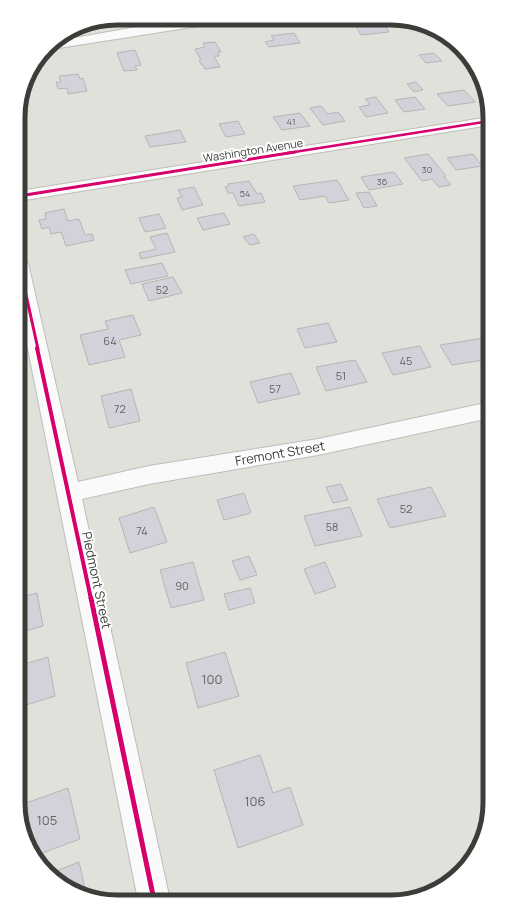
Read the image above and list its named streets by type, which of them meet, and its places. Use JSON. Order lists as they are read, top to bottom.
{
  "streets": {
    "street": ["Washington Avenue", "Fremont Street", "Piedmont Street"]
  },
  "crossings": [
    ["Fremont Street", "Piedmont Street"]
  ],
  "house_numbers": [
    "41",
    "30",
    "36",
    "54",
    "52",
    "64",
    "45",
    "51",
    "57",
    "72",
    "52",
    "58",
    "74",
    "90",
    "100",
    "106",
    "105"
  ]
}
